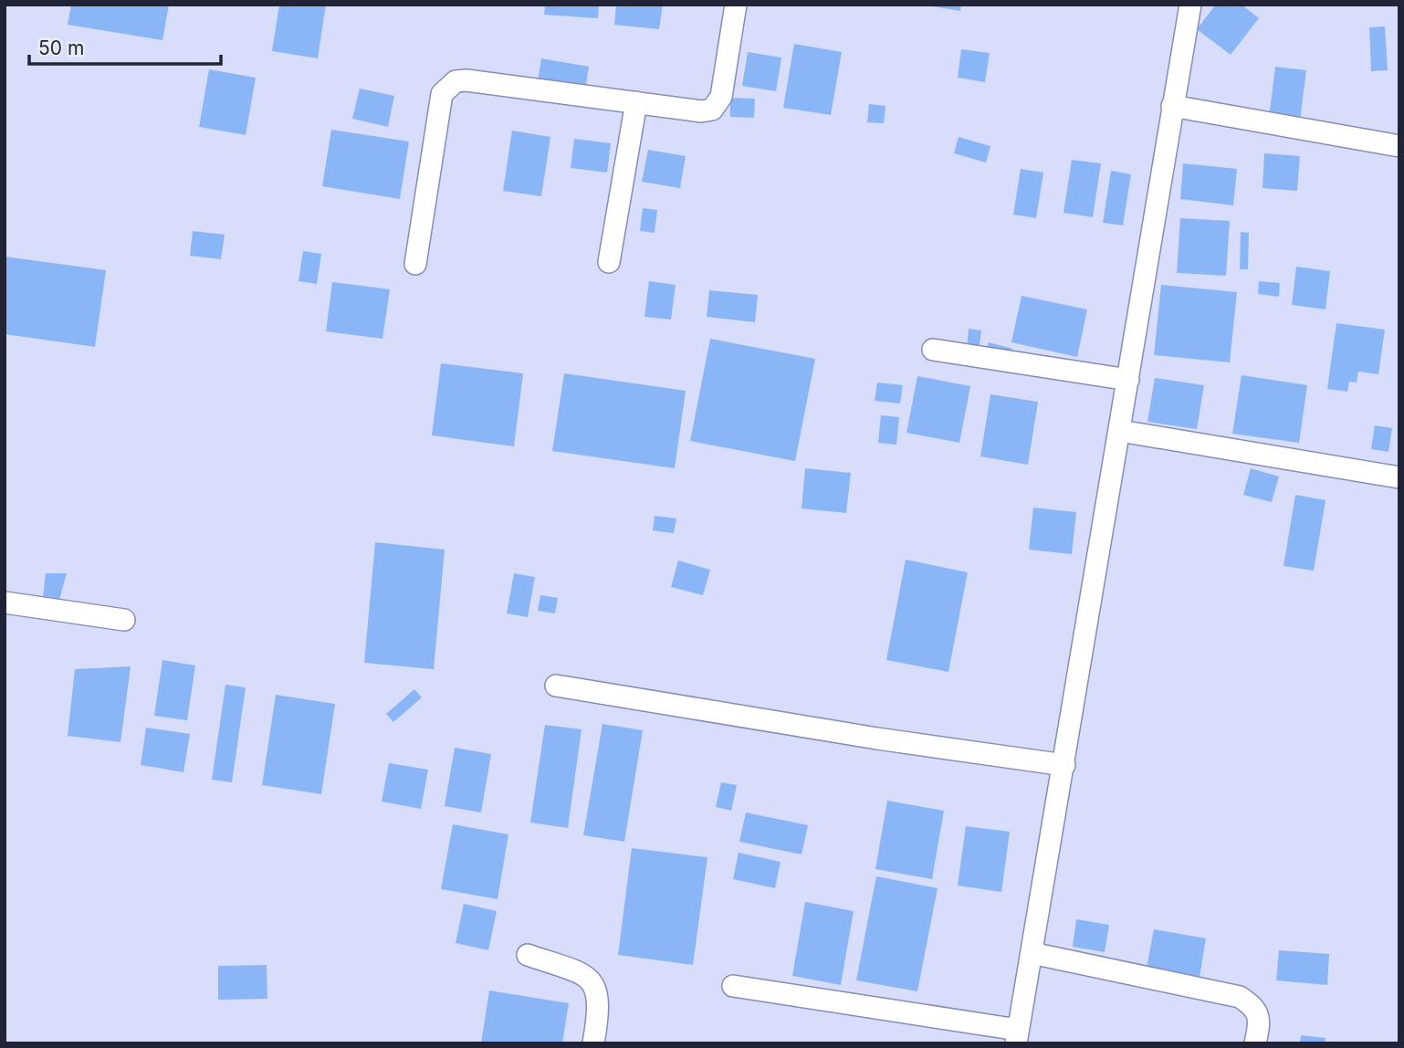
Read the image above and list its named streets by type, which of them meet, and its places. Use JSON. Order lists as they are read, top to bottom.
{
  "scale_bar": "50 m"
}
